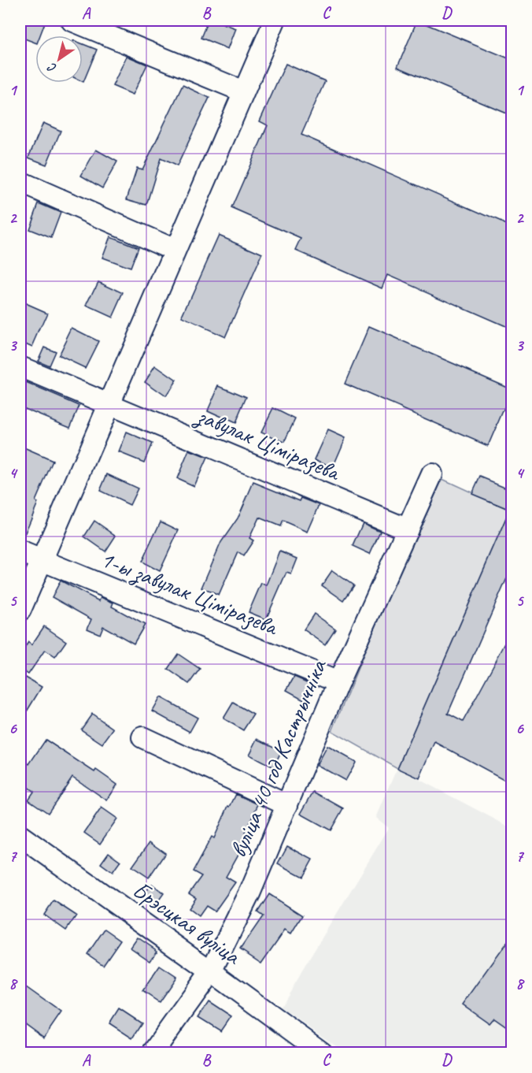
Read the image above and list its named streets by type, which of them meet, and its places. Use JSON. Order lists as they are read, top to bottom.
{
  "streets": {
    "street": [
      "завулак Ціміразева",
      "1-ы завулак Ціміразева",
      "вуліца 40 год Кастрычніка",
      "Брэсцкая вуліца"
    ]
  },
  "crossings": [
    ["завулак Ціміразева", "вуліца 40 год Кастрычніка"],
    ["1-ы завулак Ціміразева", "вуліца 40 год Кастрычніка"],
    ["вуліца 40 год Кастрычніка", "Брэсцкая вуліца"]
  ],
  "north": "bottom left",
  "grid": {
    "columns": [
      "A",
      "B",
      "C",
      "D"
    ],
    "rows": [
      "1",
      "2",
      "3",
      "4",
      "5",
      "6",
      "7",
      "8"
    ]
  }
}
